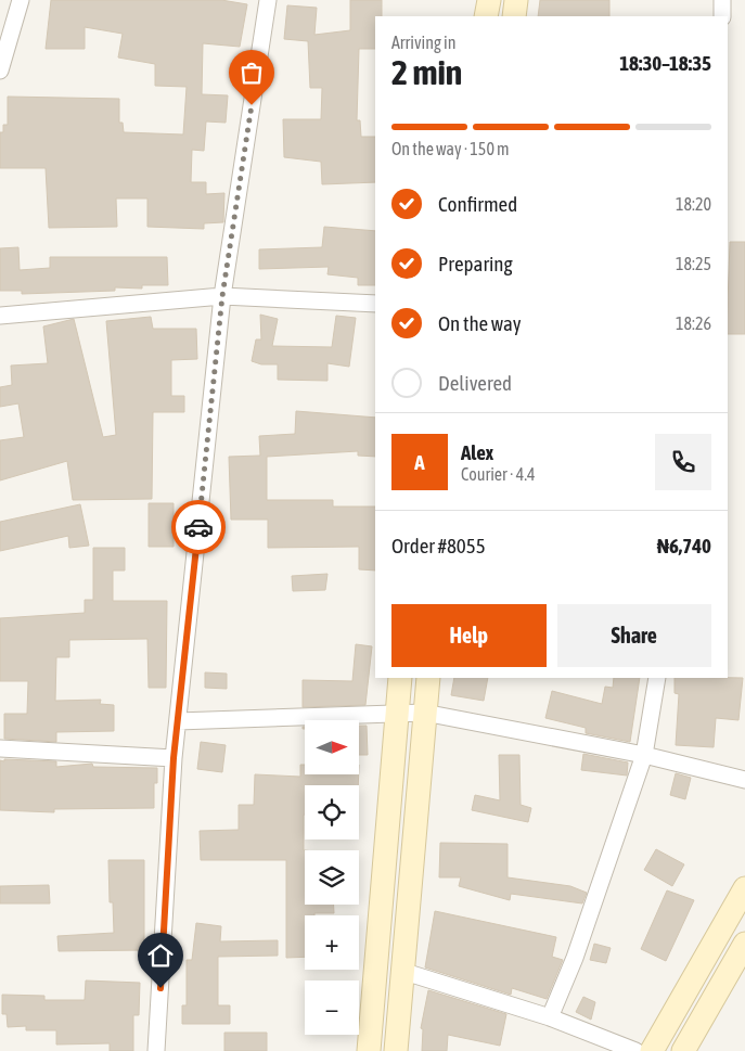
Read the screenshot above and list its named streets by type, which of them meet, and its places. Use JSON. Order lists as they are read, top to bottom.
{
  "north": "right",
  "page": {
    "heading": ["2 min", "Arriving in", "18:30–18:35"],
    "panel": [
      "Alex",
      "Courier · 4.4",
      "Order #8055",
      "₦6,740"
    ],
    "bar": "On the way · 150 m",
    "list": [
      ["Confirmed", "18:20"],
      ["Preparing", "18:25"],
      ["On the way", "18:26"],
      "Delivered"
    ],
    "round": "A",
    "buttons": ["Help", "Share"],
    "map_buttons": ["+", "−"]
  }
}
